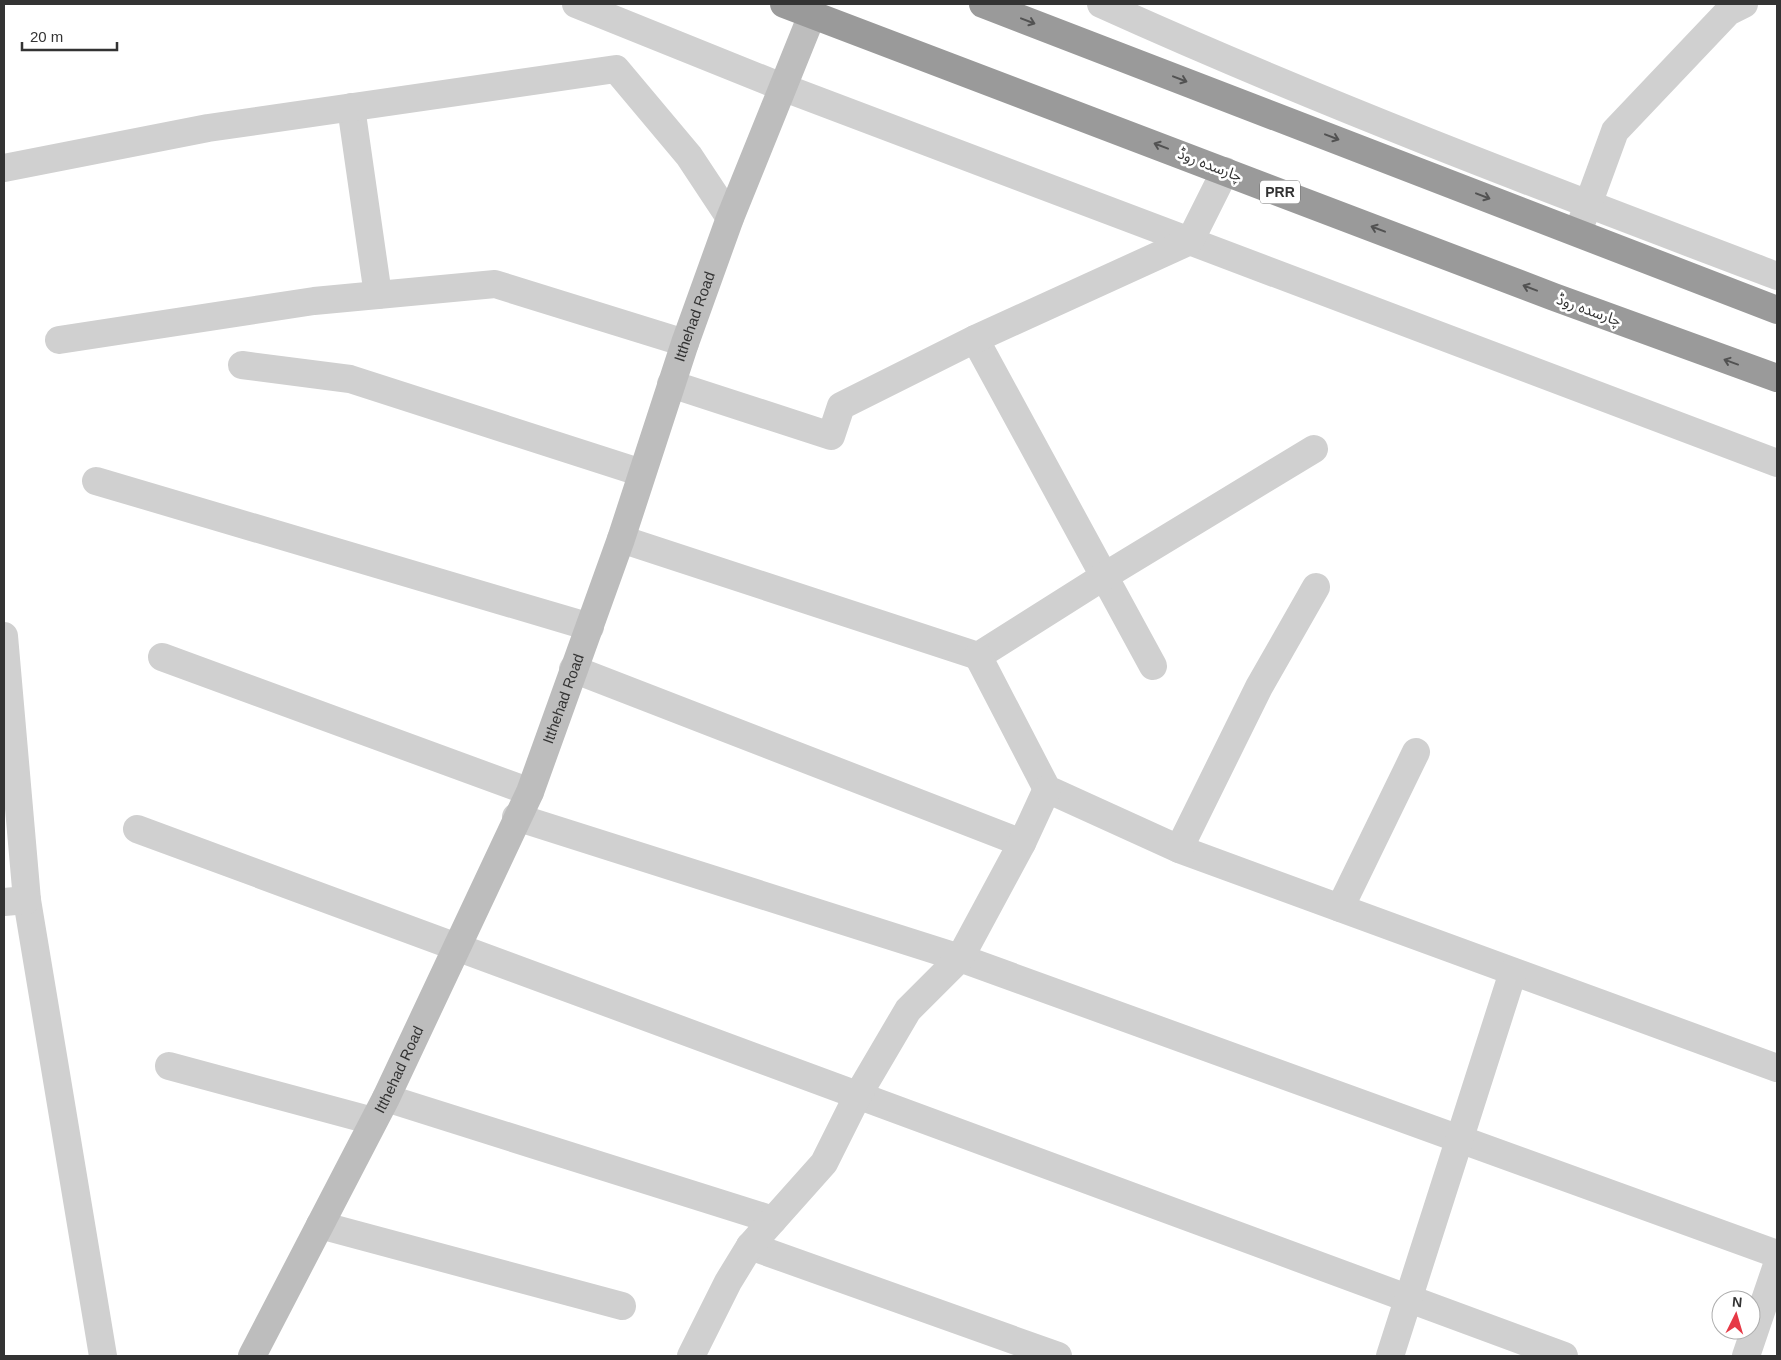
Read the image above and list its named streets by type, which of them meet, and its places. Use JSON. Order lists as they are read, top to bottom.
{
  "streets": {
    "highway": ["چارسدہ روڈ", "PRR"],
    "street": ["Itthehad Road"]
  },
  "crossings": [
    ["چارسدہ روڈ", "Itthehad Road"]
  ],
  "scale_bar": "20 m",
  "north": "top"
}
